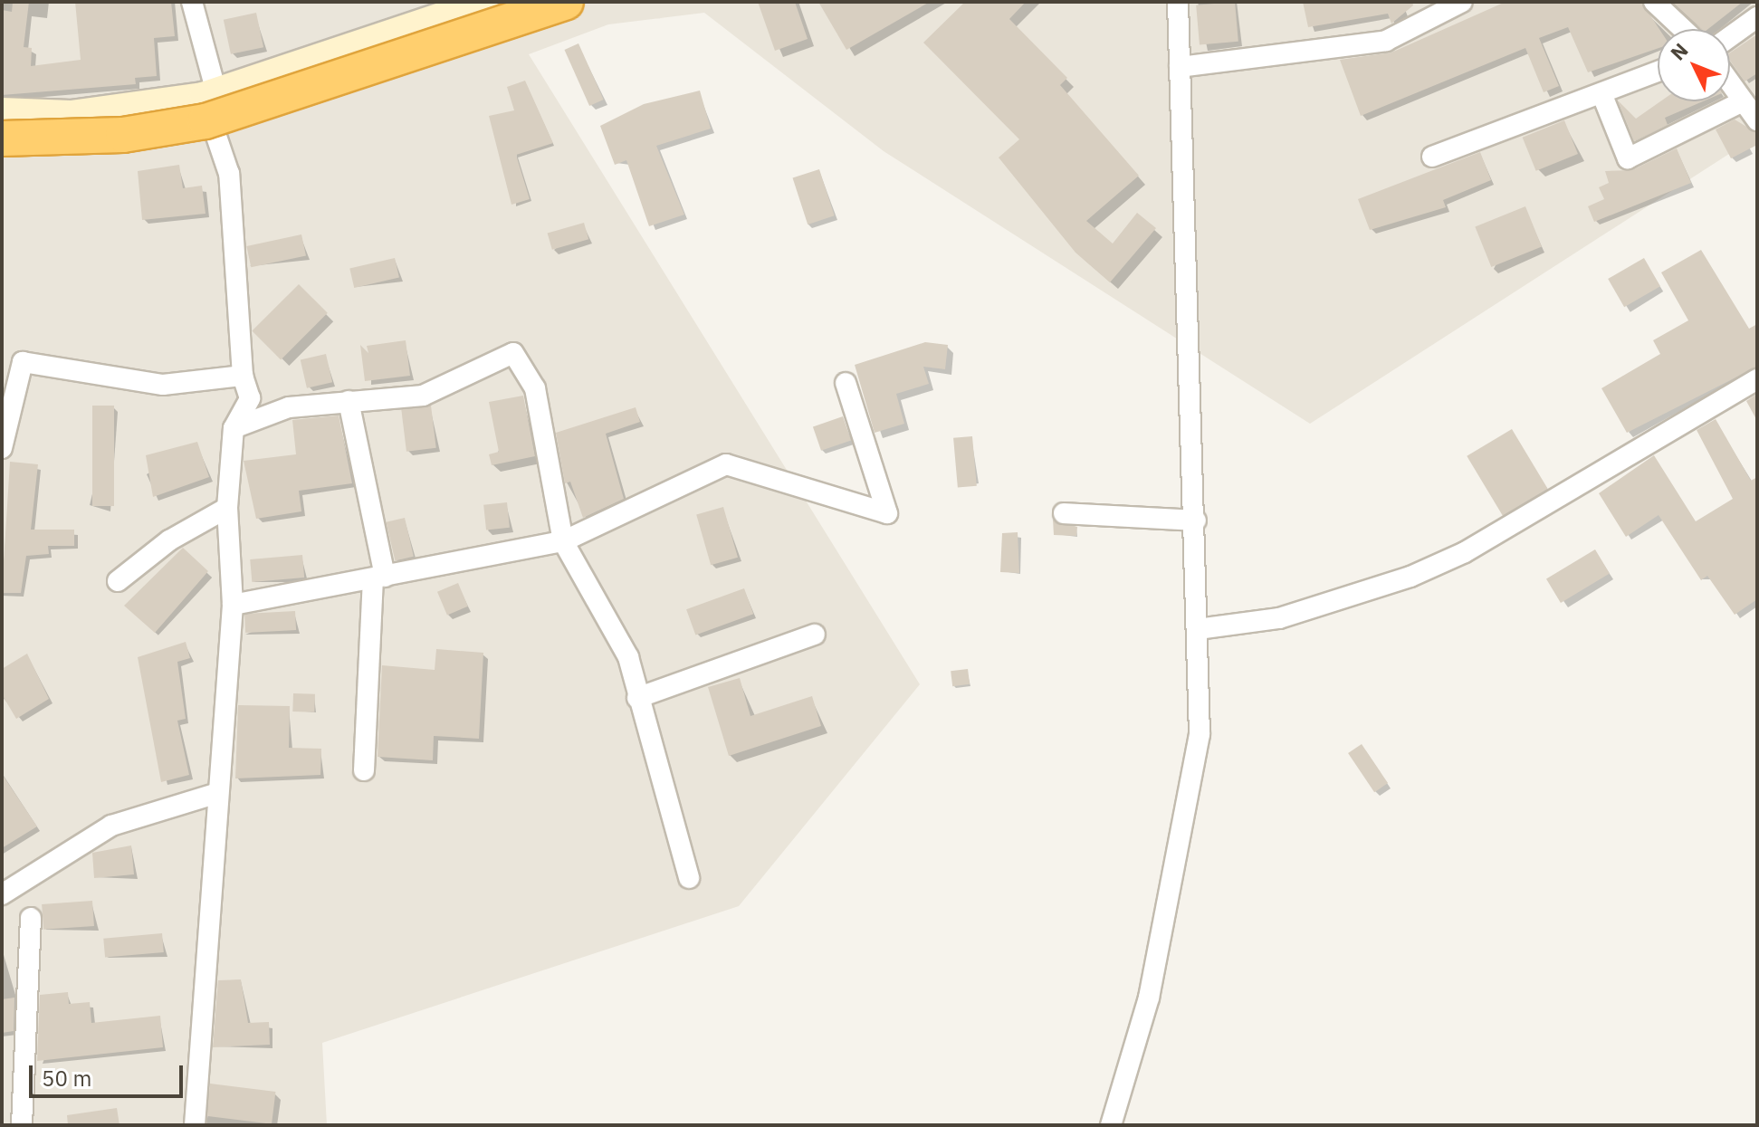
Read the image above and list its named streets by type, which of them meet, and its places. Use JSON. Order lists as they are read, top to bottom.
{
  "scale_bar": "50 m",
  "north": "top left"
}
